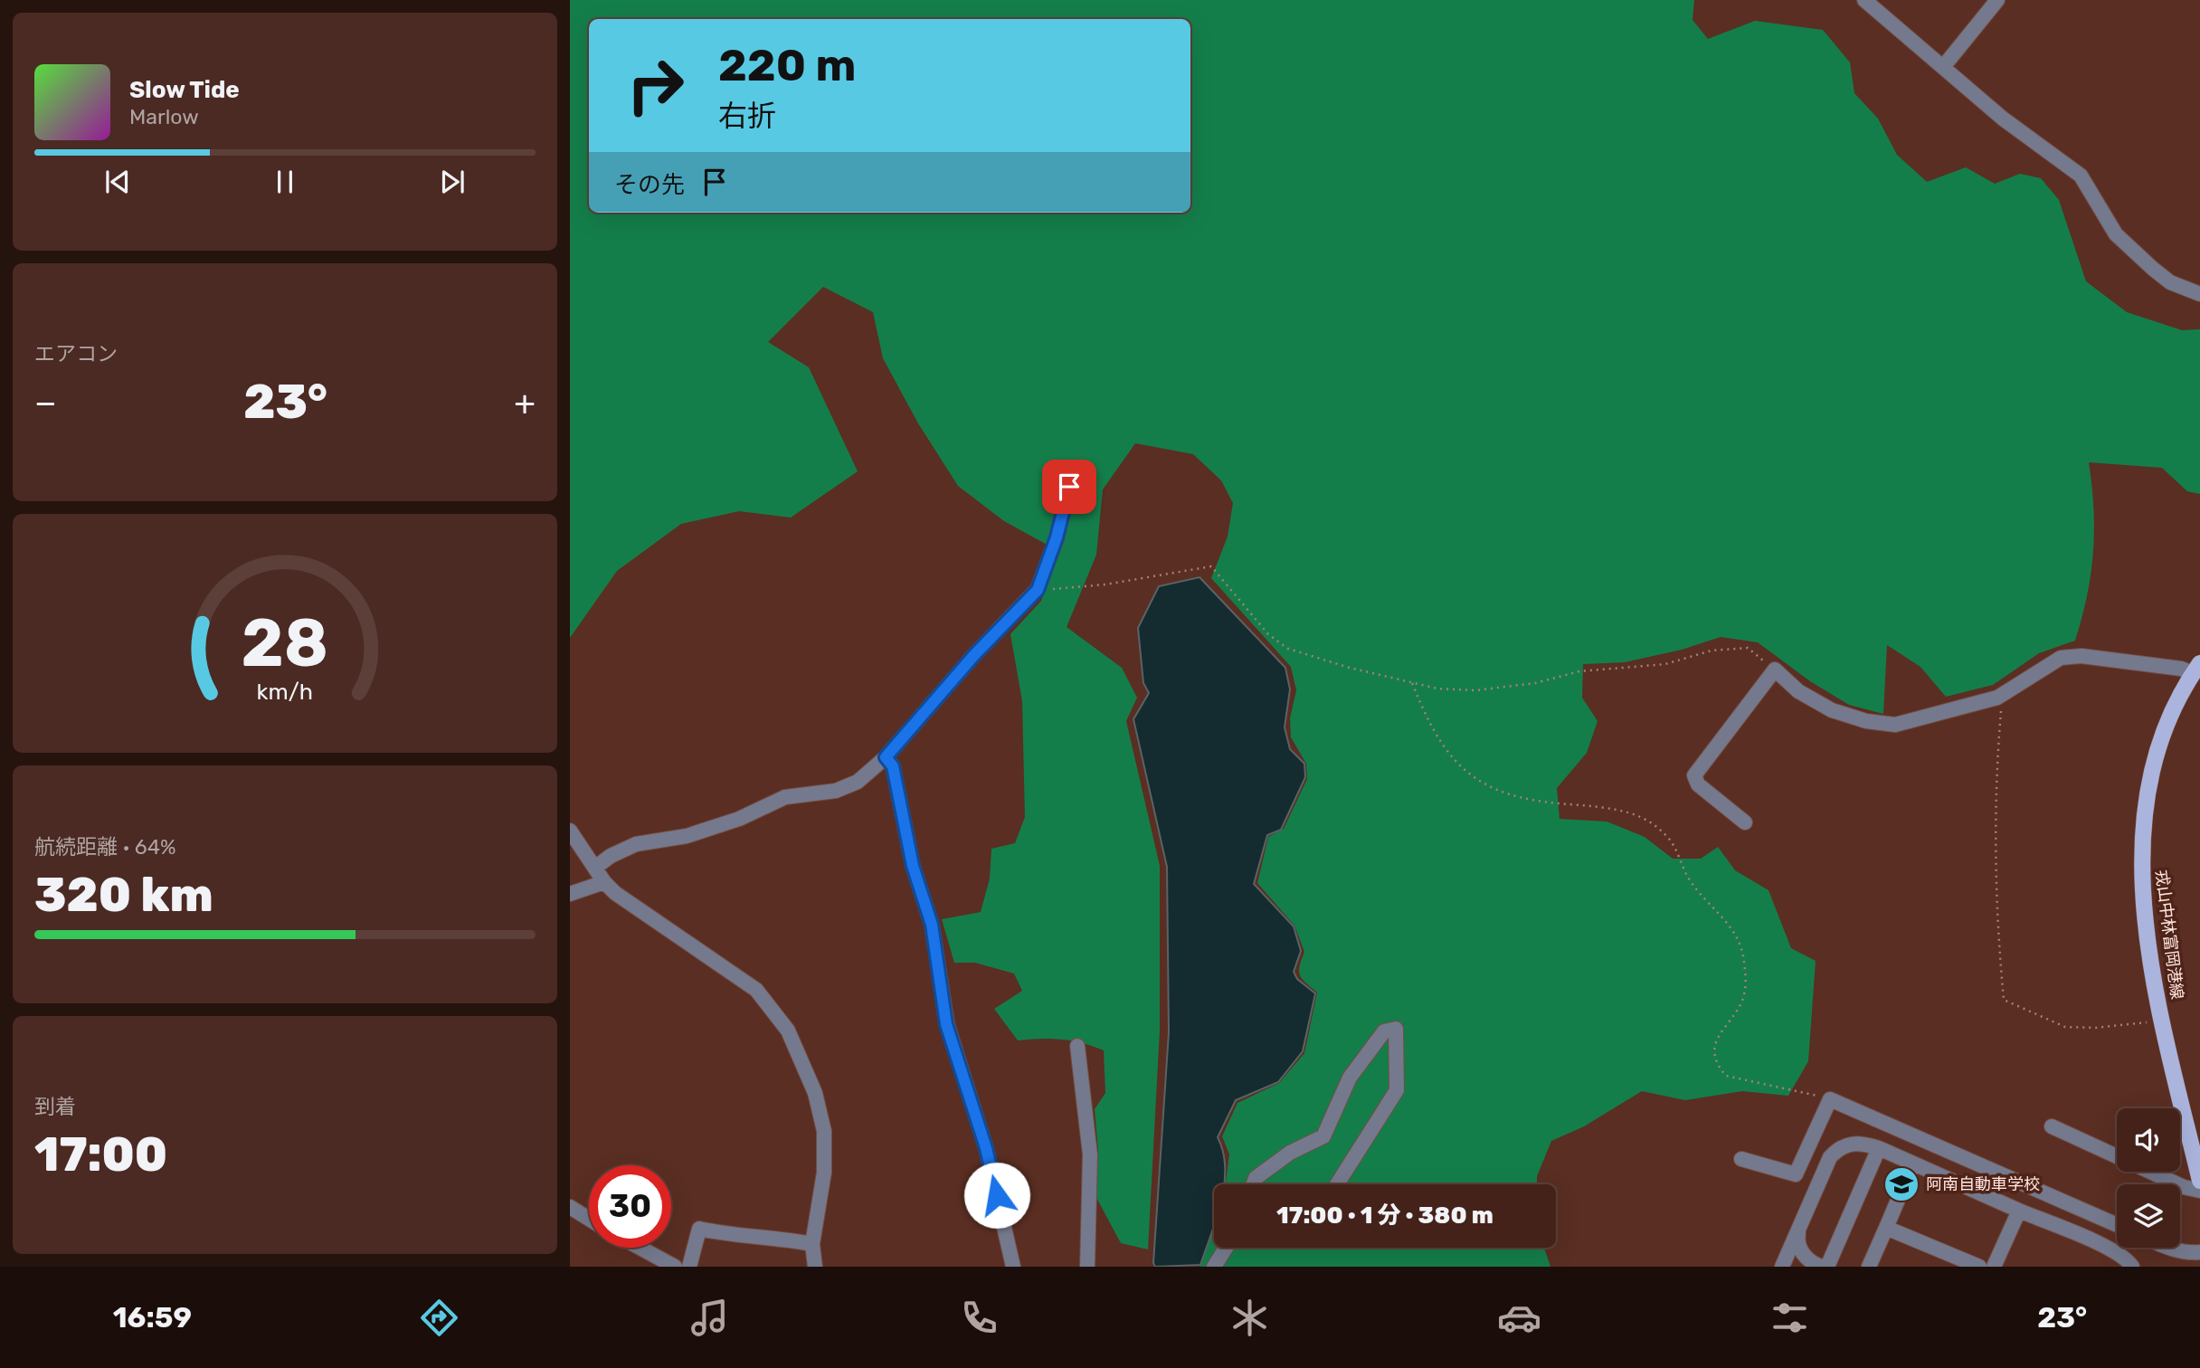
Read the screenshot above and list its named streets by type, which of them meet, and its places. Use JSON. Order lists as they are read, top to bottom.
{
  "streets": {
    "main road": ["戎山中林富岡港線"]
  },
  "places": {
    "school or university": ["阿南自動車学校"]
  },
  "page": {
    "turn": ["220 m", "右折"],
    "song": ["Slow Tide", "Marlow"],
    "then": "その先",
    "tile": [
      "エアコン",
      ["航続距離 · 64%", "320 km"],
      ["到着", "17:00"]
    ],
    "heat": ["−", "23°", "+"],
    "limit": "30",
    "trip": "17:00 · 1 分 · 380 m",
    "tabs": ["16:59", "23°"],
    "gauge": ["28", "km/h"]
  }
}
